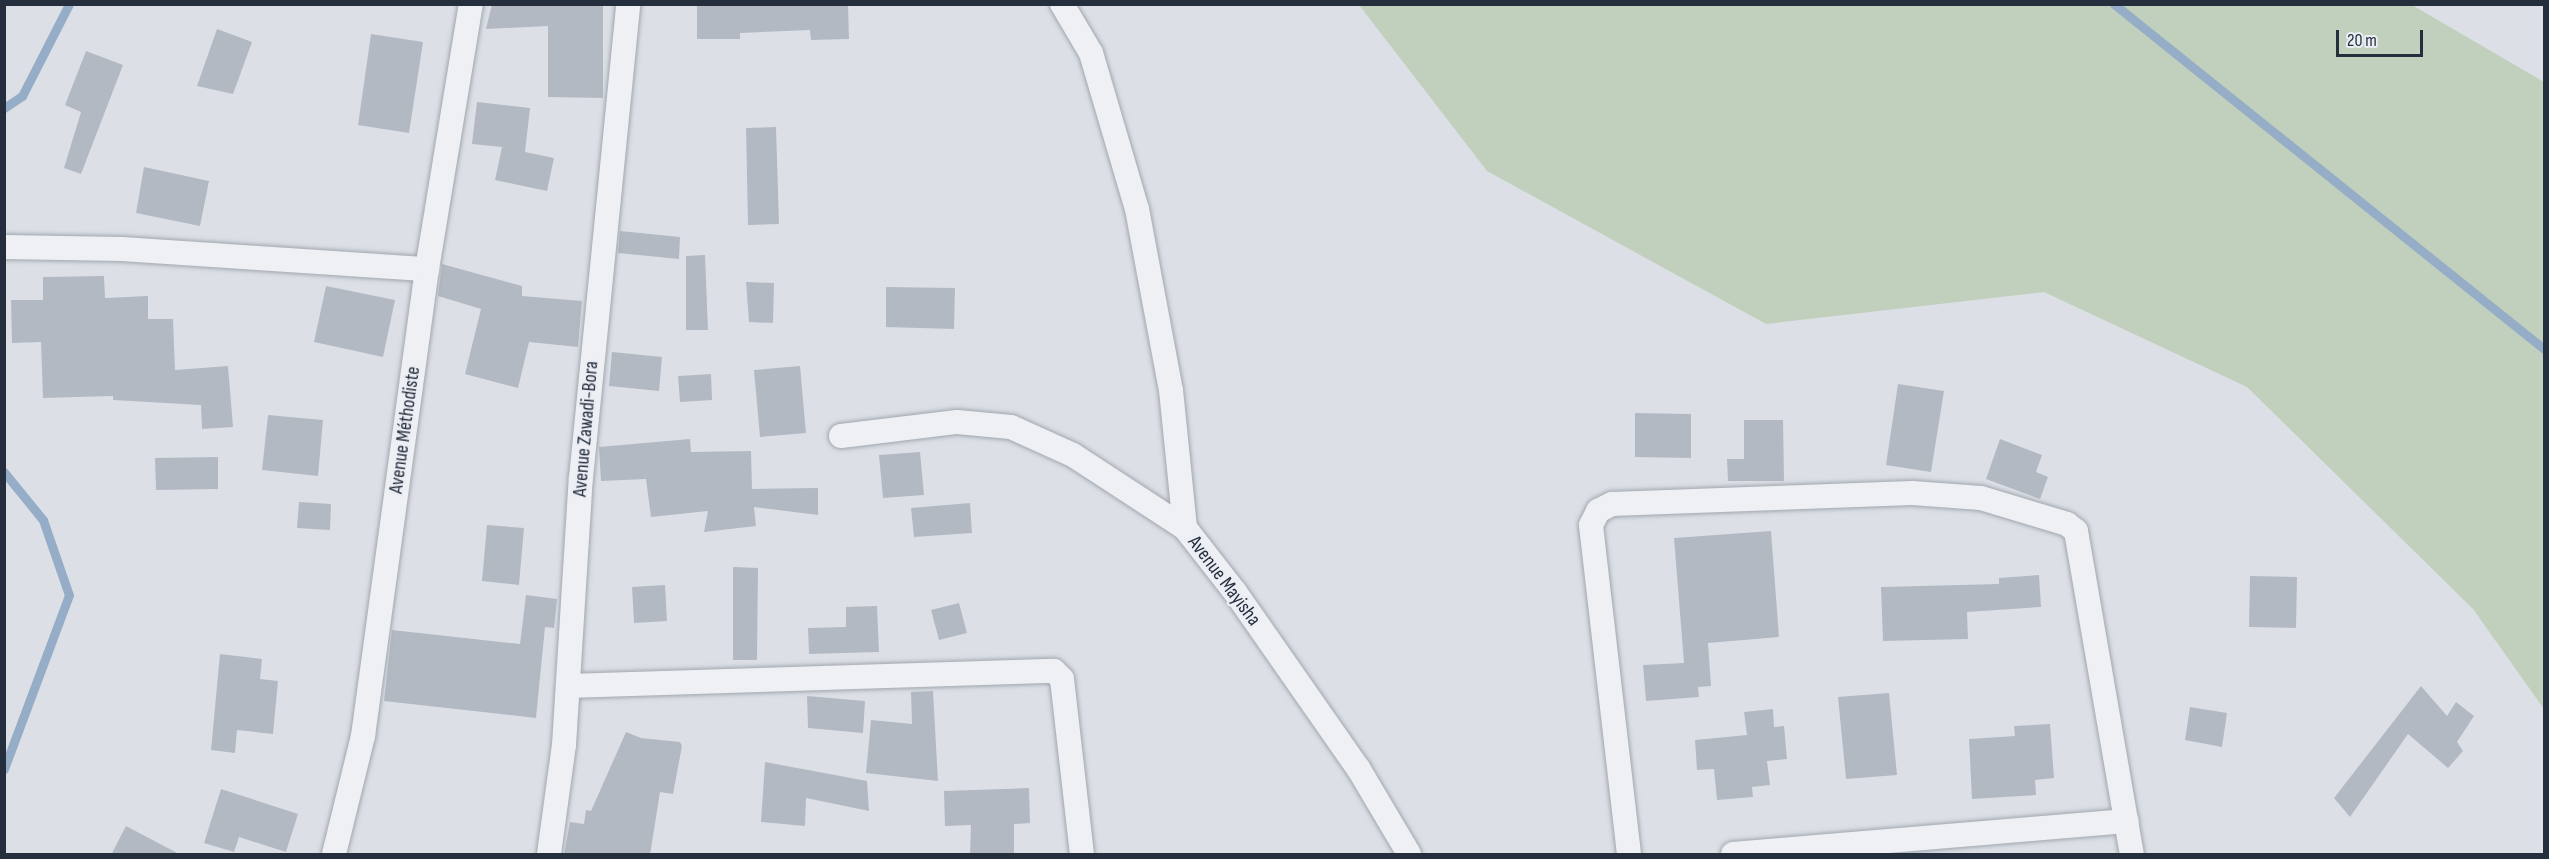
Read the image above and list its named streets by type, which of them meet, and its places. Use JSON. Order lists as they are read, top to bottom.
{
  "streets": {
    "street": ["Avenue Zawadi-Bora", "Avenue Méthodiste", "Avenue Mayisha"]
  },
  "scale_bar": "20 m"
}
